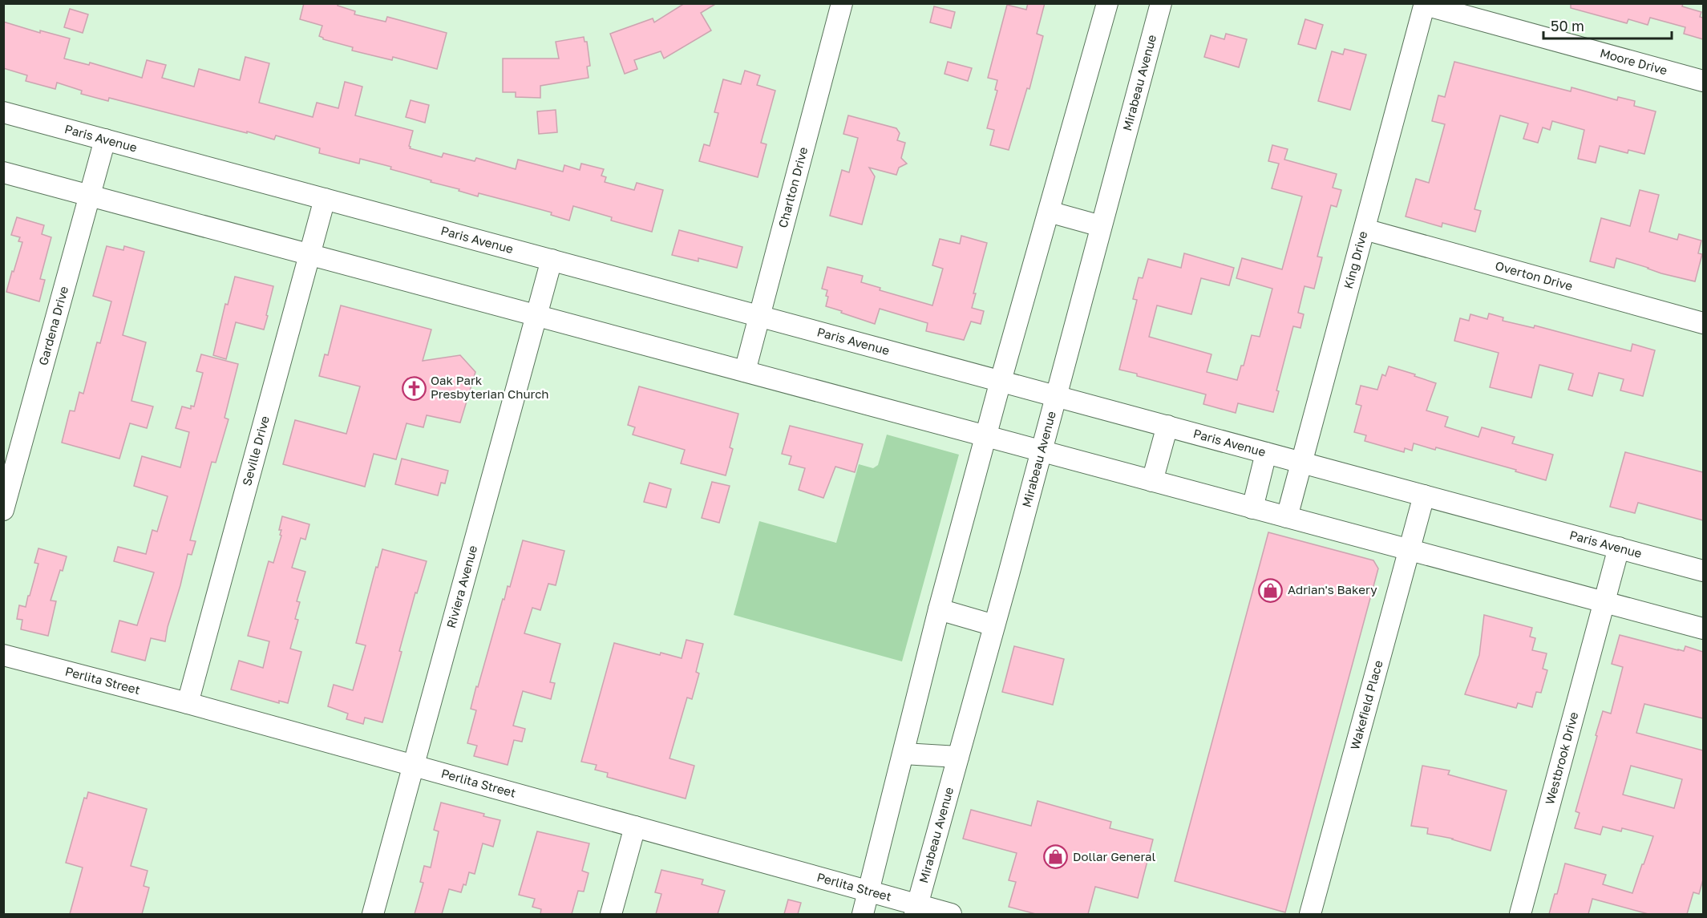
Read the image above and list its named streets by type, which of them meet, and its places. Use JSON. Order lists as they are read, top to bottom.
{
  "streets": {
    "street": [
      "Moore Drive",
      "Mirabeau Avenue",
      "Paris Avenue",
      "Charlton Drive",
      "King Drive",
      "Overton Drive",
      "Gardena Drive",
      "Seville Drive",
      "Riviera Avenue",
      "Perlita Street",
      "Wakefield Place",
      "Westbrook Drive"
    ]
  },
  "crossings": [
    ["Moore Drive", "King Drive"],
    ["Mirabeau Avenue", "Paris Avenue"],
    ["Mirabeau Avenue", "Perlita Street"],
    ["Paris Avenue", "Charlton Drive"],
    ["Paris Avenue", "King Drive"],
    ["Paris Avenue", "Gardena Drive"],
    ["Paris Avenue", "Seville Drive"],
    ["Paris Avenue", "Riviera Avenue"],
    ["Paris Avenue", "Wakefield Place"],
    ["Paris Avenue", "Westbrook Drive"],
    ["King Drive", "Overton Drive"],
    ["Seville Drive", "Perlita Street"],
    ["Riviera Avenue", "Perlita Street"]
  ],
  "places": {
    "church": ["Oak Park Presbyterian Church"],
    "shop": ["Adrian's Bakery", "Dollar General"]
  },
  "scale_bar": "50 m"
}
